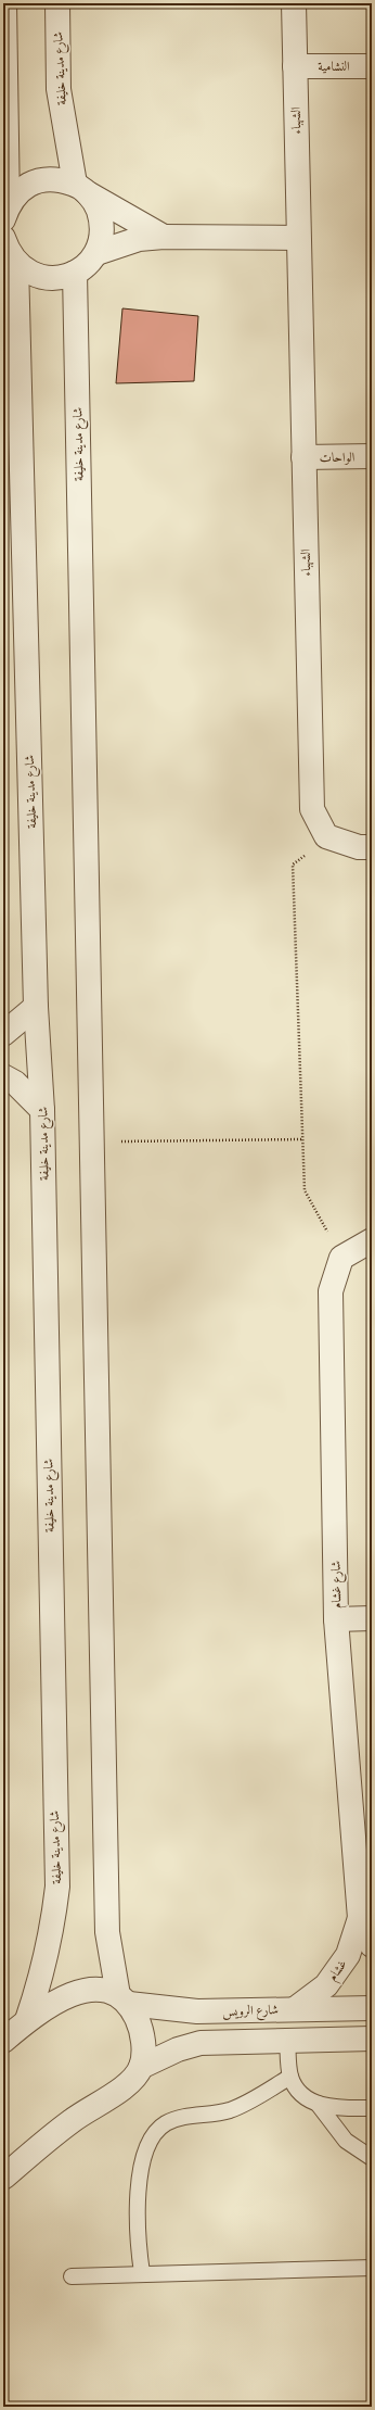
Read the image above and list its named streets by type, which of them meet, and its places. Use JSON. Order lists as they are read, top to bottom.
{
  "streets": {
    "street": [
      "النشامية",
      "شارع مدينة خليفة",
      "الشهباء",
      "الواحات",
      "شارع غشام",
      "غشام",
      "شارع الرويس"
    ]
  },
  "crossings": [
    ["النشامية", "الشهباء"],
    ["شارع مدينة خليفة", "شارع الرويس"],
    ["الشهباء", "الواحات"],
    ["شارع غشام", "غشام"],
    ["غشام", "شارع الرويس"]
  ]
}
